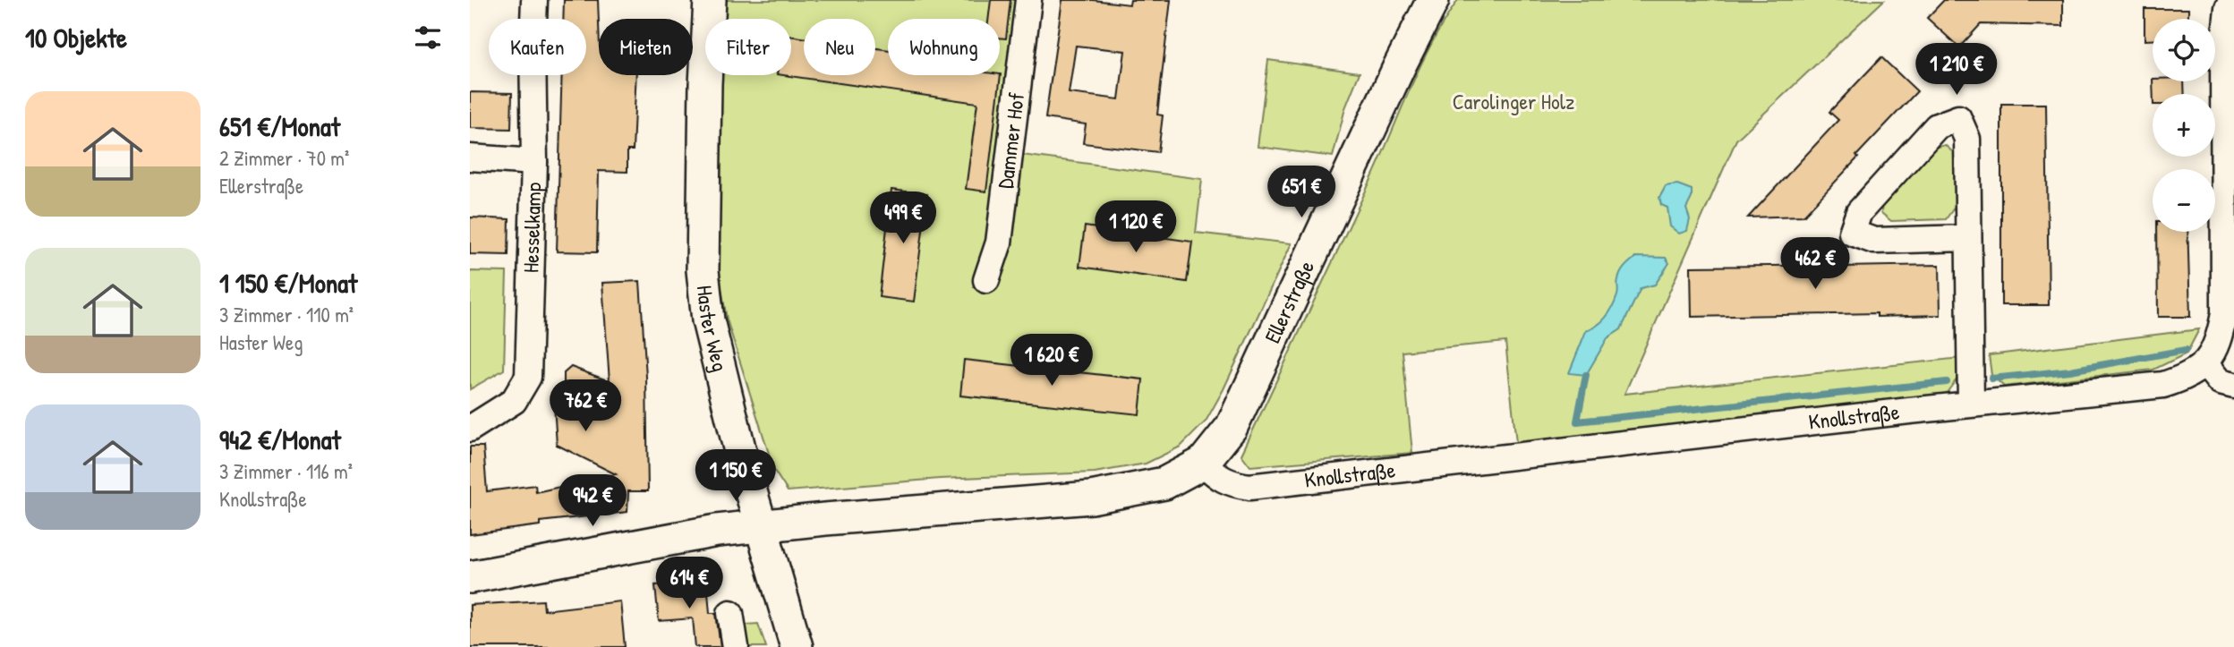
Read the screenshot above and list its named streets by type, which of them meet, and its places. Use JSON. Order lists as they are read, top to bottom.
{
  "streets": {
    "street": [
      "Dammer Hof",
      "Hesselkamp",
      "Ellerstraße",
      "Haster Weg",
      "Knollstraße"
    ]
  },
  "crossings": [
    ["Ellerstraße", "Knollstraße"]
  ],
  "parks": ["Carolinger Holz"],
  "page": {
    "heading": "10 Objekte",
    "map_buttons": ["+", "−"],
    "chip": [
      "Kaufen",
      "Mieten",
      "Filter",
      "Neu",
      "Wohnung"
    ],
    "price": [
      "1 210 €",
      "651 €",
      "499 €",
      "1 120 €",
      "462 €",
      "1 620 €",
      "762 €",
      "1 150 €",
      "942 €",
      "614 €"
    ],
    "list": [
      {
        "name": "651 €/Monat",
        "note": "2 Zimmer · 70 m² · Ellerstraße"
      },
      {
        "name": "1 150 €/Monat",
        "note": "3 Zimmer · 110 m² · Haster Weg"
      },
      {
        "name": "942 €/Monat",
        "note": "3 Zimmer · 116 m² · Knollstraße"
      }
    ]
  }
}
